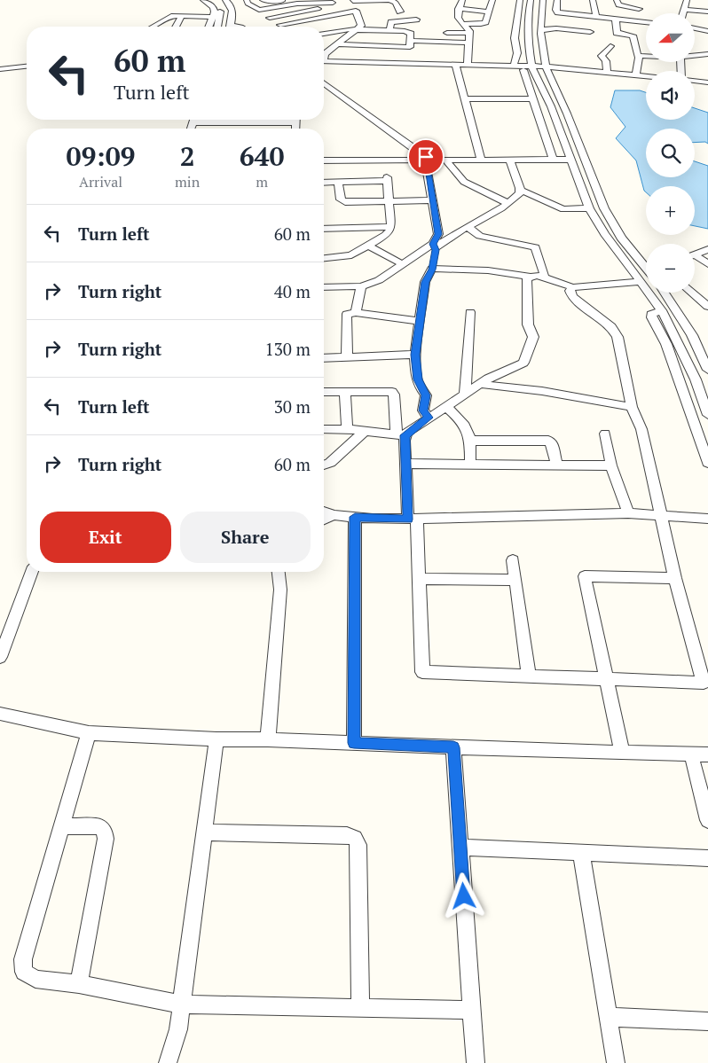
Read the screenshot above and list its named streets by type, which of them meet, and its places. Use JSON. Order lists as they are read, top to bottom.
{
  "north": "left",
  "page": {
    "map_buttons": ["+", "−"],
    "turn": ["60 m", "Turn left"],
    "eta": [
      "09:09",
      "Arrival",
      "2",
      "min",
      "640",
      "m"
    ],
    "list": [
      {
        "name": "Turn left",
        "value": "60 m"
      },
      {
        "name": "Turn right",
        "value": "40 m"
      },
      {
        "name": "Turn right",
        "value": "130 m"
      },
      {
        "name": "Turn left",
        "value": "30 m"
      },
      {
        "name": "Turn right",
        "value": "60 m"
      }
    ],
    "buttons": ["Exit", "Share"]
  }
}
